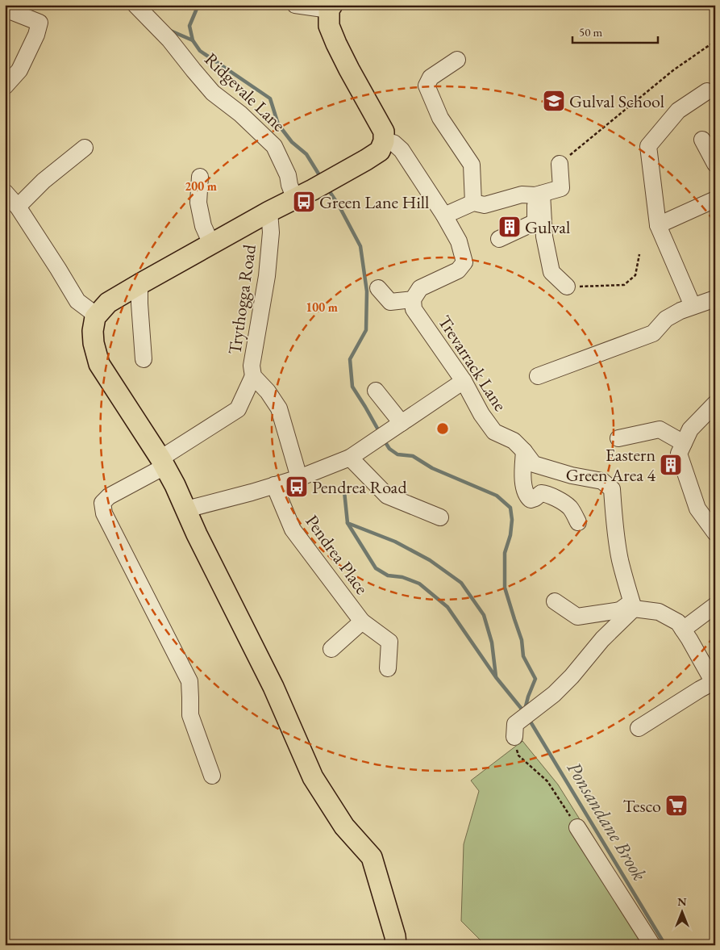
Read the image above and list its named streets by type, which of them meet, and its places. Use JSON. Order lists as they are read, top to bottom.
{
  "streets": {
    "street": [
      "Ridgevale Lane",
      "Trythogga Road",
      "Trevarrack Lane",
      "Pendrea Place"
    ]
  },
  "water": ["Ponsandane Brook"],
  "places": {
    "school or university": ["Gulval School"],
    "bus stop": ["Green Lane Hill", "Pendrea Road"],
    "building": ["Gulval", "Eastern Green Area 4"],
    "supermarket": ["Tesco"]
  },
  "scale_bar": "50 m",
  "north": "top",
  "rings": ["200 m", "100 m"]
}
